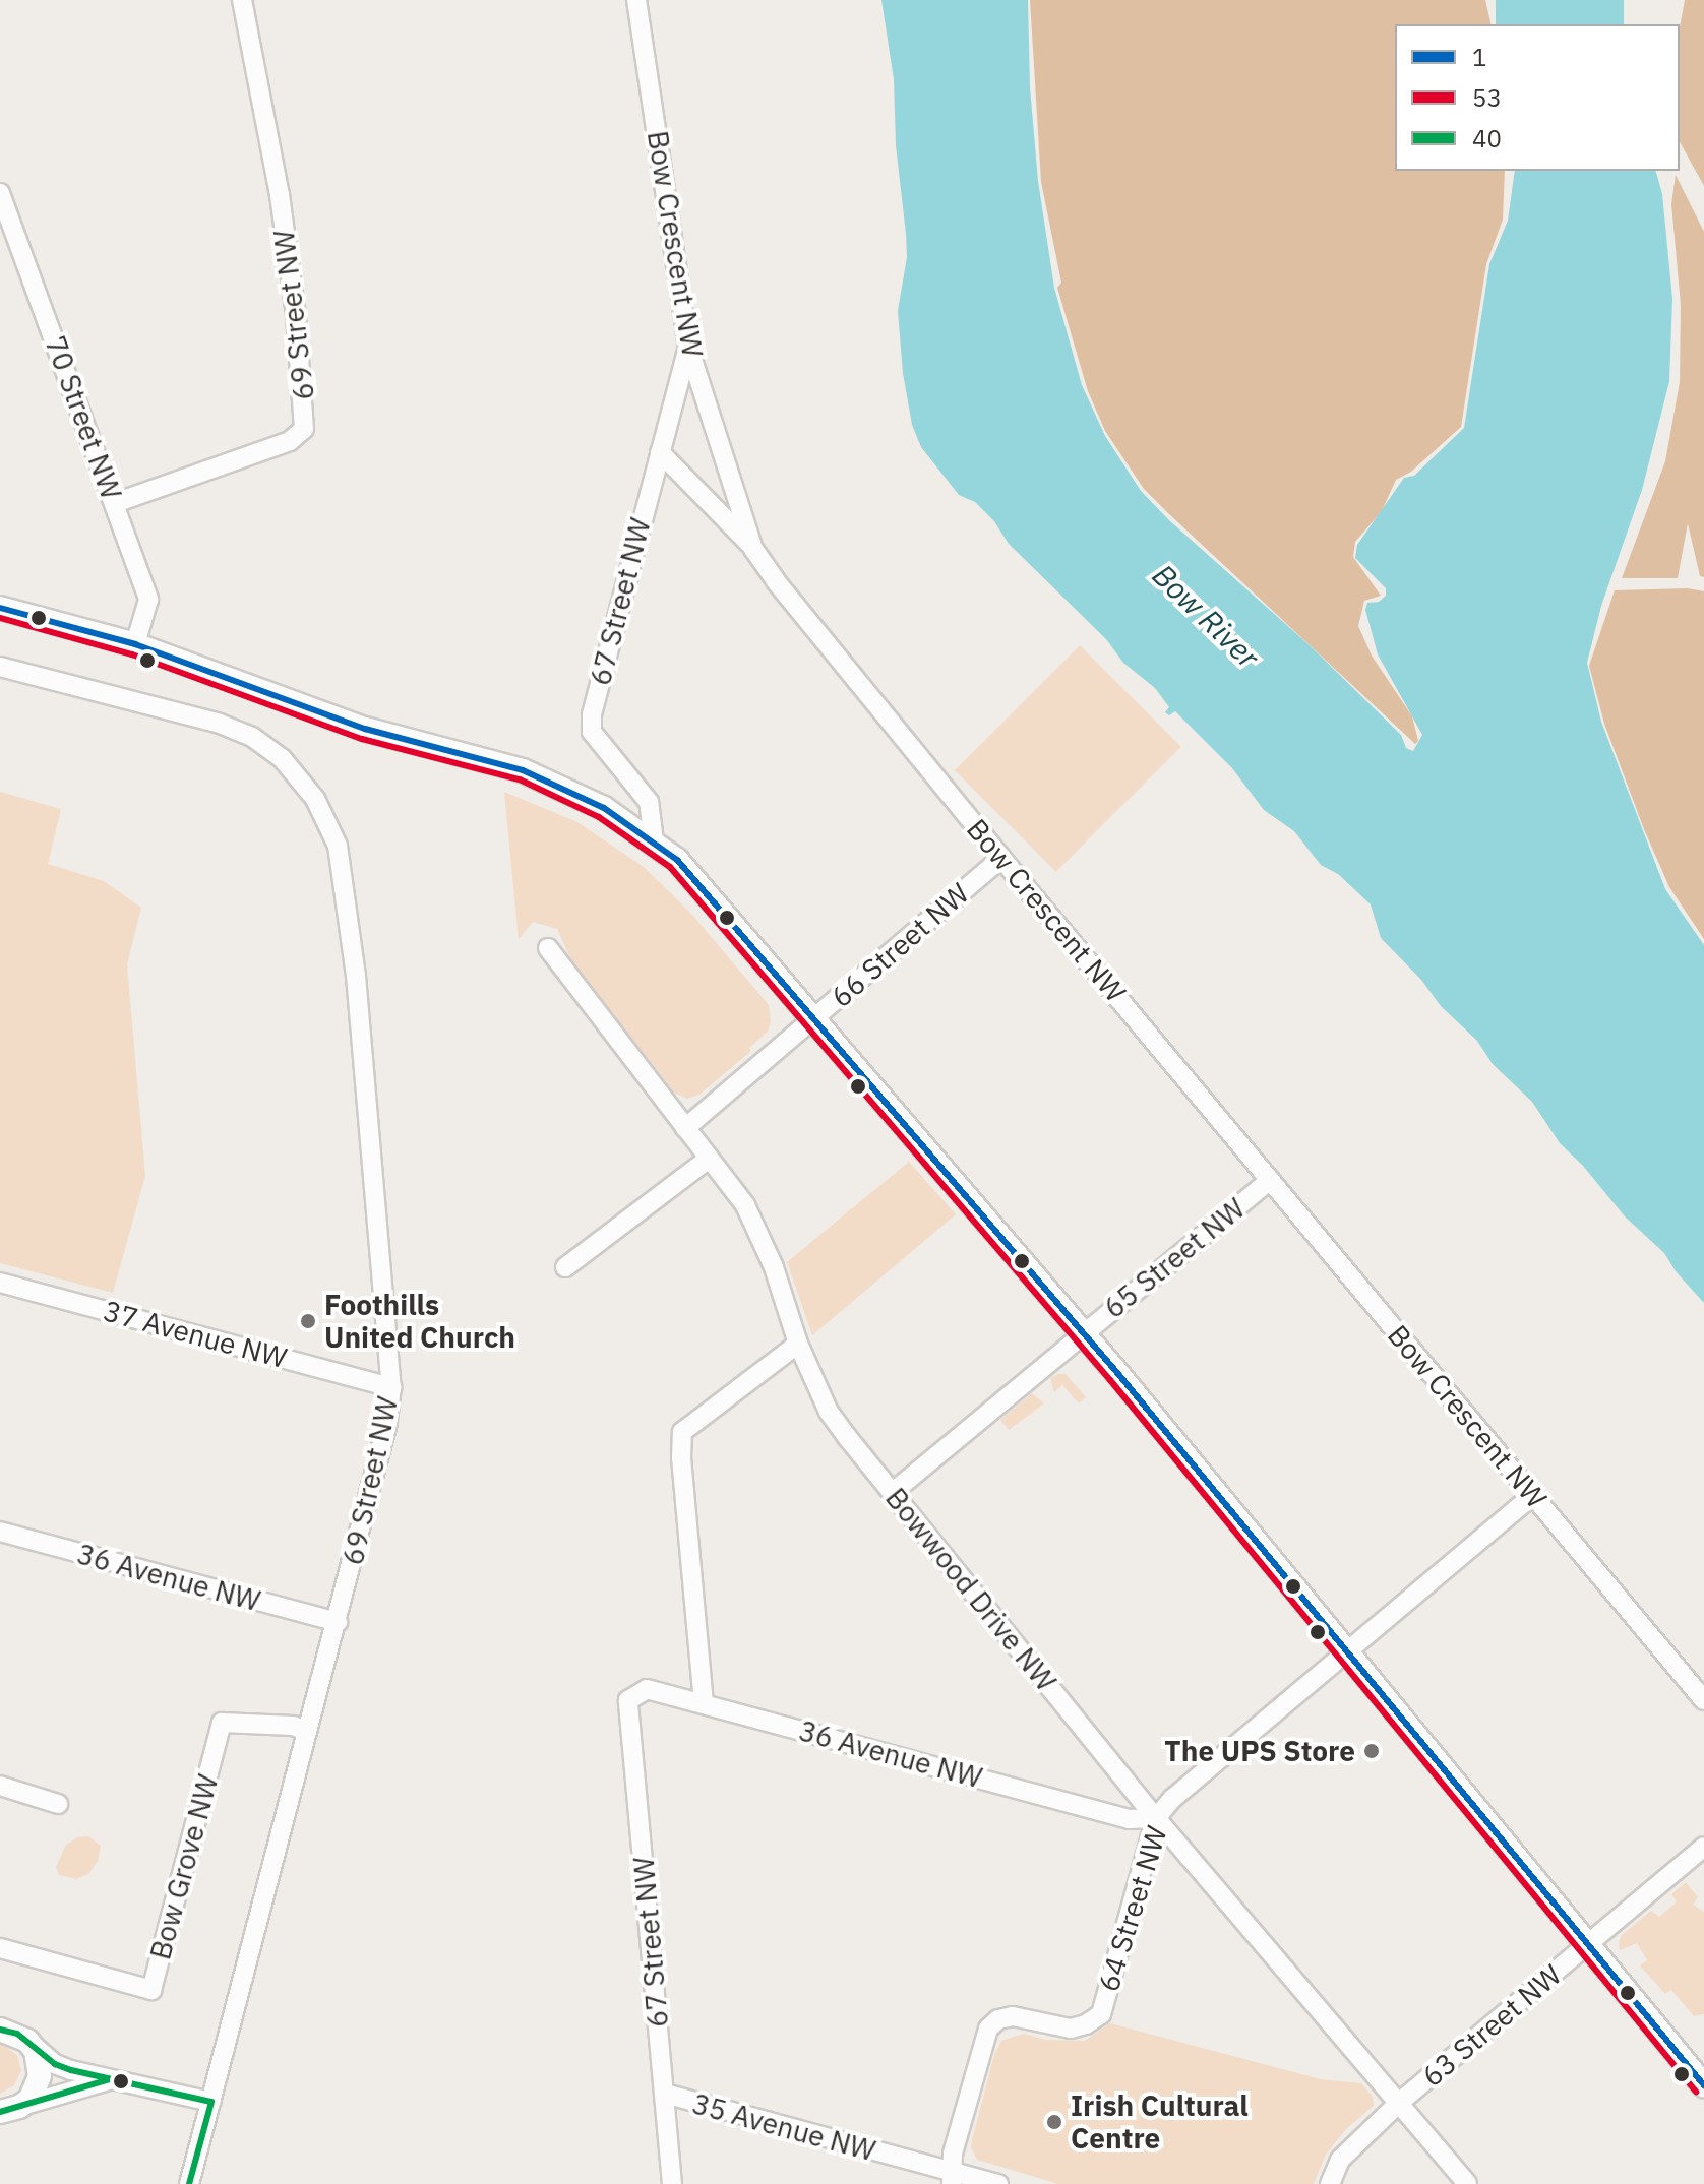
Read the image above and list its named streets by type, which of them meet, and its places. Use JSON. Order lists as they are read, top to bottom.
{
  "streets": {
    "street": [
      "Bow Crescent NW",
      "69 Street NW",
      "70 Street NW",
      "67 Street NW",
      "66 Street NW",
      "65 Street NW",
      "37 Avenue NW",
      "36 Avenue NW",
      "Bowwood Drive NW",
      "Bow Grove NW",
      "64 Street NW",
      "63 Street NW",
      "35 Avenue NW"
    ]
  },
  "crossings": [
    ["Bow Crescent NW", "67 Street NW"],
    ["Bow Crescent NW", "66 Street NW"],
    ["Bow Crescent NW", "65 Street NW"],
    ["Bow Crescent NW", "64 Street NW"],
    ["69 Street NW", "70 Street NW"],
    ["69 Street NW", "37 Avenue NW"],
    ["69 Street NW", "36 Avenue NW"],
    ["69 Street NW", "Bow Grove NW"],
    ["67 Street NW", "36 Avenue NW"],
    ["67 Street NW", "35 Avenue NW"],
    ["66 Street NW", "Bowwood Drive NW"],
    ["65 Street NW", "Bowwood Drive NW"],
    ["36 Avenue NW", "Bowwood Drive NW"],
    ["36 Avenue NW", "64 Street NW"],
    ["Bowwood Drive NW", "64 Street NW"],
    ["Bowwood Drive NW", "63 Street NW"],
    ["64 Street NW", "35 Avenue NW"]
  ],
  "water": ["Bow River"],
  "places": ["Foothills United Church", "The UPS Store", "Irish Cultural Centre"],
  "lines": ["transit line 1", "transit line 53", "transit line 40"],
  "legend": ["1", "53", "40"]
}
